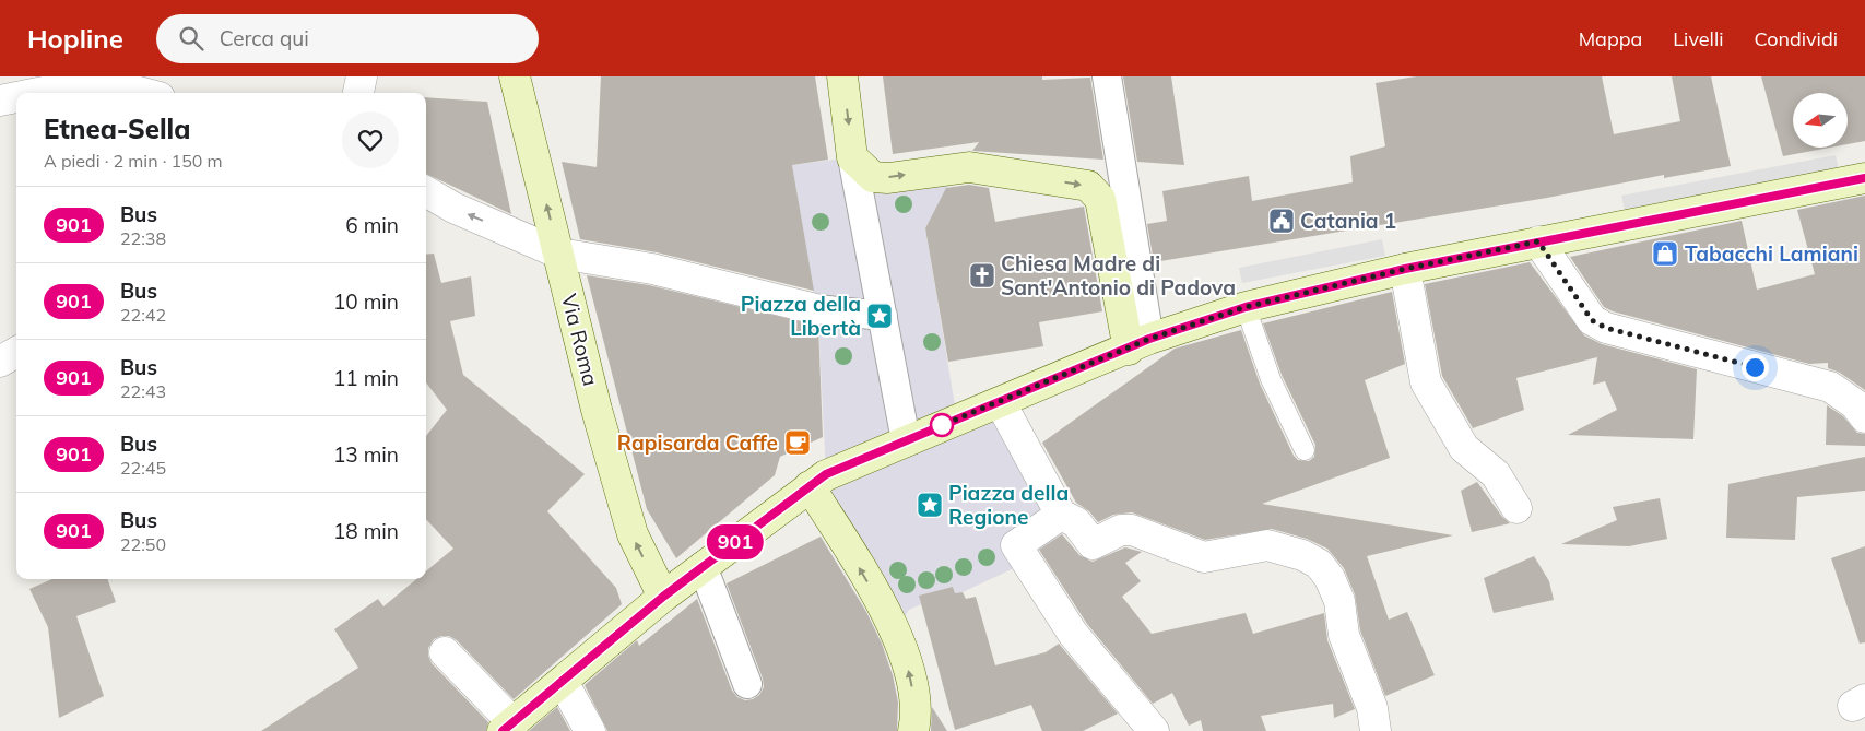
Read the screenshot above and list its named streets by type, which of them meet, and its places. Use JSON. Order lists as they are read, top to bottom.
{
  "streets": {
    "main road": ["Via Roma"]
  },
  "one_way": ["Via Roma"],
  "places": {
    "public building": ["Catania 1"],
    "shop": ["Tabacchi Lamiani"],
    "church": ["Chiesa Madre di Sant'Antonio di Padova"],
    "place": ["Piazza della Libertà", "Piazza della Regione"],
    "cafe": ["Rapisarda Caffe"]
  },
  "lines": ["bus line 901"],
  "north": "left",
  "page": {
    "header": "Hopline",
    "search": "Cerca qui",
    "nav": ["Mappa", "Livelli", "Condividi"],
    "on_map": "901",
    "heading": ["Etnea-Sella", "A piedi · 2 min · 150 m"],
    "list": [
      {
        "mark": "901",
        "name": "Bus",
        "note": "22:38",
        "value": "6 min"
      },
      {
        "mark": "901",
        "name": "Bus",
        "note": "22:42",
        "value": "10 min"
      },
      {
        "mark": "901",
        "name": "Bus",
        "note": "22:43",
        "value": "11 min"
      },
      {
        "mark": "901",
        "name": "Bus",
        "note": "22:45",
        "value": "13 min"
      },
      {
        "mark": "901",
        "name": "Bus",
        "note": "22:50",
        "value": "18 min"
      }
    ]
  }
}
